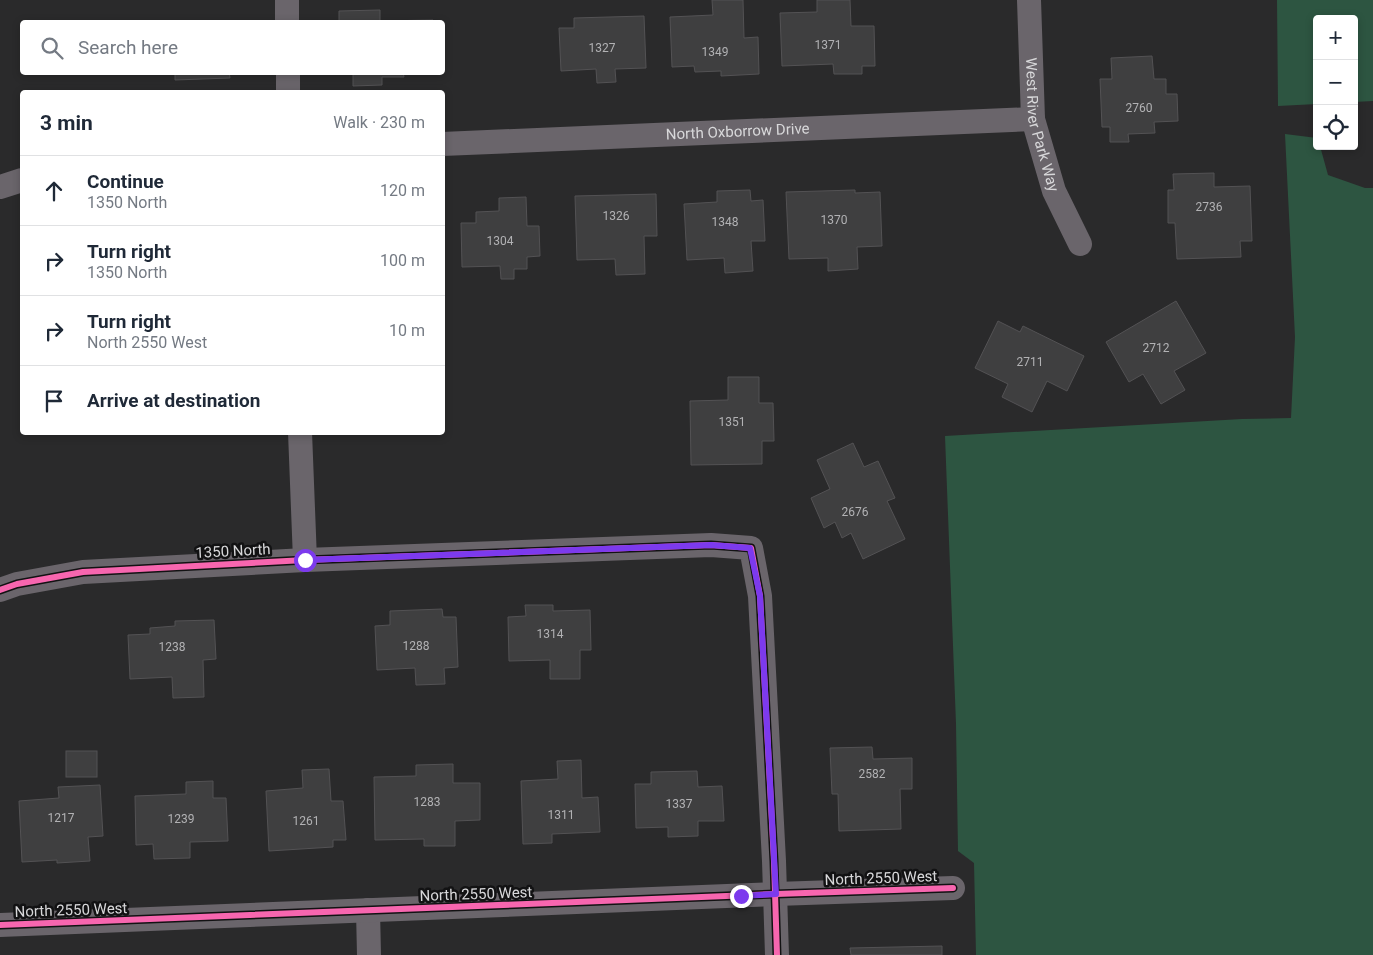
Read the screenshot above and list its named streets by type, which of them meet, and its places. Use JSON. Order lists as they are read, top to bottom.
{
  "streets": {
    "street": [
      "West River Park Way",
      "North Oxborrow Drive",
      "1350 North",
      "North 2550 West"
    ]
  },
  "crossings": [
    ["West River Park Way", "North Oxborrow Drive"],
    ["1350 North", "North 2550 West"]
  ],
  "house_numbers": [
    "1371",
    "1327",
    "1349",
    "2760",
    "2736",
    "1326",
    "1370",
    "1348",
    "1304",
    "2712",
    "2711",
    "1351",
    "2676",
    "1314",
    "1288",
    "1238",
    "2582",
    "1283",
    "1337",
    "1311",
    "1217",
    "1239",
    "1261"
  ],
  "page": {
    "map_buttons": ["+", "−"],
    "search": "Search here",
    "heading": ["3 min", "Walk · 230 m"],
    "list": [
      ["Continue", "1350 North", "120 m"],
      ["Turn right", "1350 North", "100 m"],
      ["Turn right", "North 2550 West", "10 m"],
      "Arrive at destination"
    ]
  }
}
